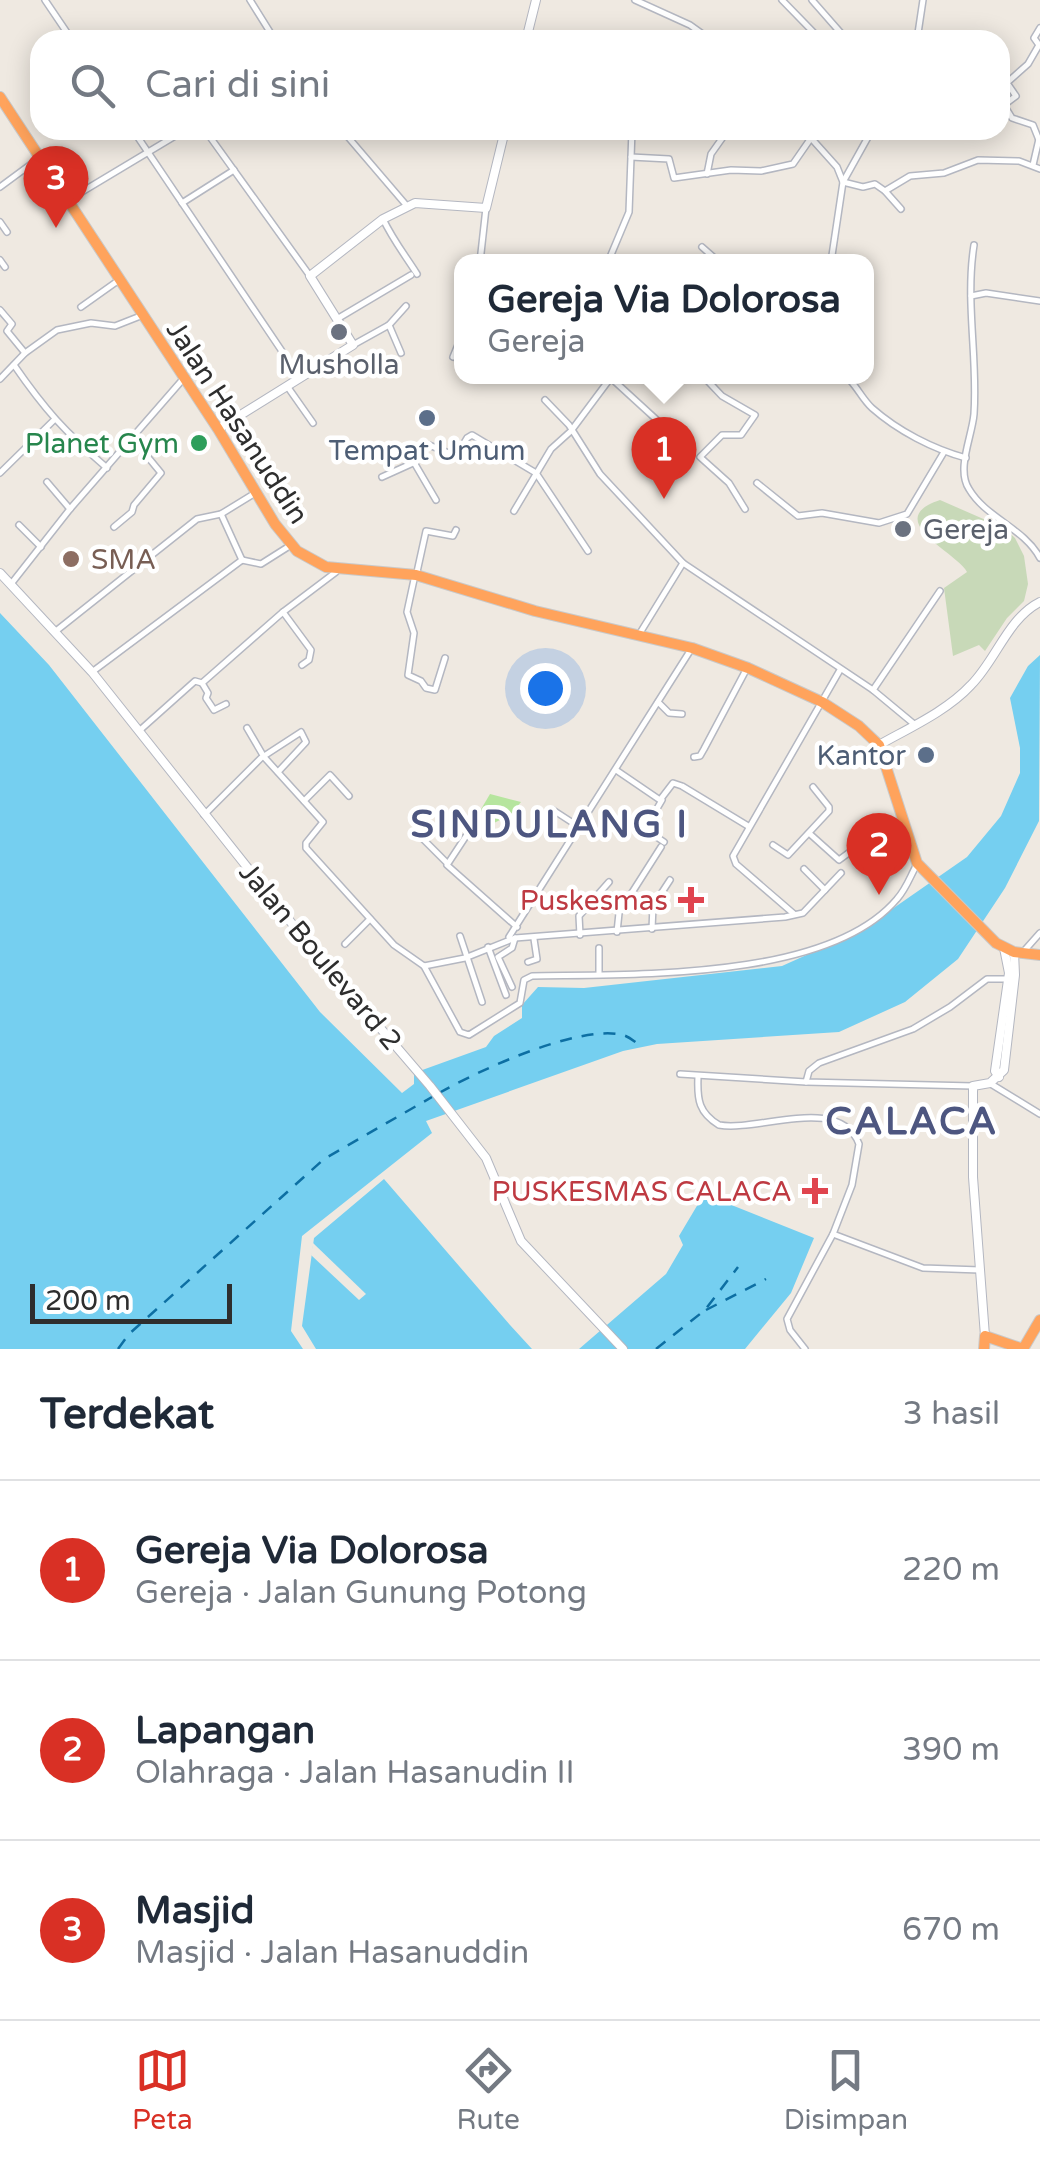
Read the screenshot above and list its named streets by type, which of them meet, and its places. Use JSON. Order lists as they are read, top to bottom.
{
  "streets": {
    "highway": ["Jalan Hasanuddin"],
    "main road": ["Jalan Boulevard 2"]
  },
  "districts": ["SINDULANG I", "CALACA"],
  "places": {
    "other": [
      "Musholla",
      "Tempat Umum",
      "Planet Gym",
      "Gereja",
      "SMA",
      "Kantor"
    ],
    "health": ["Puskesmas", "PUSKESMAS CALACA"]
  },
  "scale_bar": "200 m",
  "page": {
    "search": "Cari di sini",
    "pins": ["3", "1", "2"],
    "popup": ["Gereja Via Dolorosa", "Gereja"],
    "scale": "200 m",
    "heading": ["Terdekat", "3 hasil"],
    "list": [
      {
        "mark": "1",
        "name": "Gereja Via Dolorosa",
        "note": "Gereja · Jalan Gunung Potong",
        "value": "220 m"
      },
      {
        "mark": "2",
        "name": "Lapangan",
        "note": "Olahraga · Jalan Hasanudin II",
        "value": "390 m"
      },
      {
        "mark": "3",
        "name": "Masjid",
        "note": "Masjid · Jalan Hasanuddin",
        "value": "670 m"
      }
    ],
    "nav": ["Peta", "Rute", "Disimpan"]
  }
}
